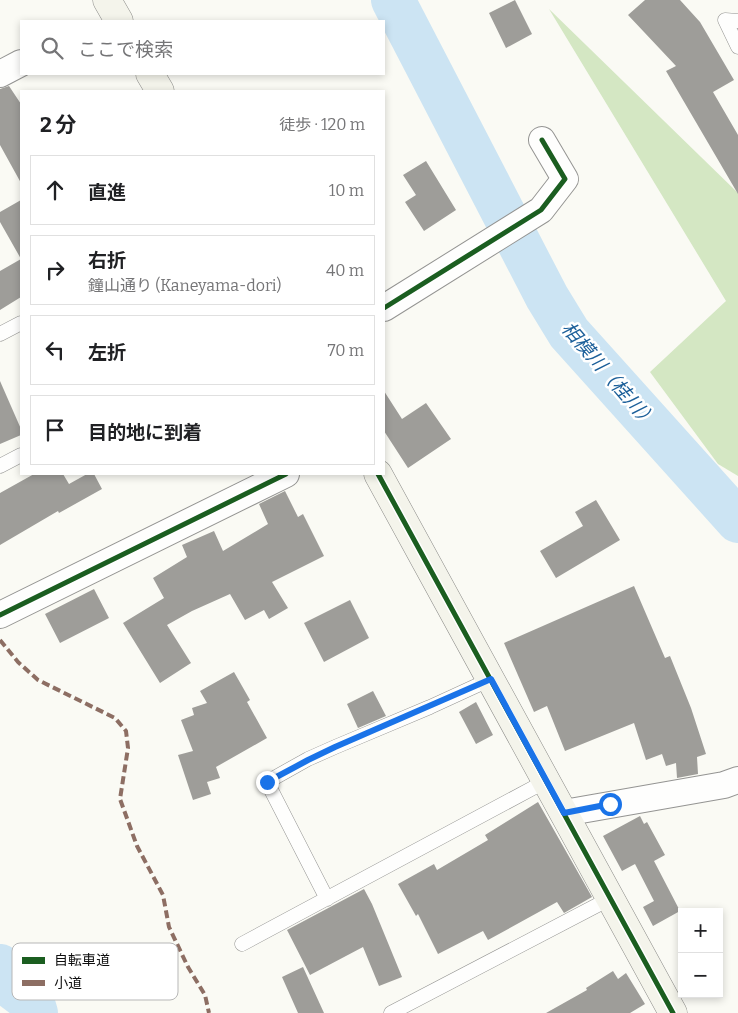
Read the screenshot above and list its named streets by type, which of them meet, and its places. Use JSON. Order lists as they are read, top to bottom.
{
  "water": ["相模川（桂川）"],
  "legend": ["自転車道", "小道"],
  "page": {
    "search": "ここで検索",
    "heading": ["2 分", "徒歩 · 120 m"],
    "list": [
      ["直進", "10 m"],
      ["右折", "鐘山通り (Kaneyama-dori)", "40 m"],
      ["左折", "70 m"],
      "目的地に到着"
    ],
    "map_buttons": ["+", "−"]
  }
}
